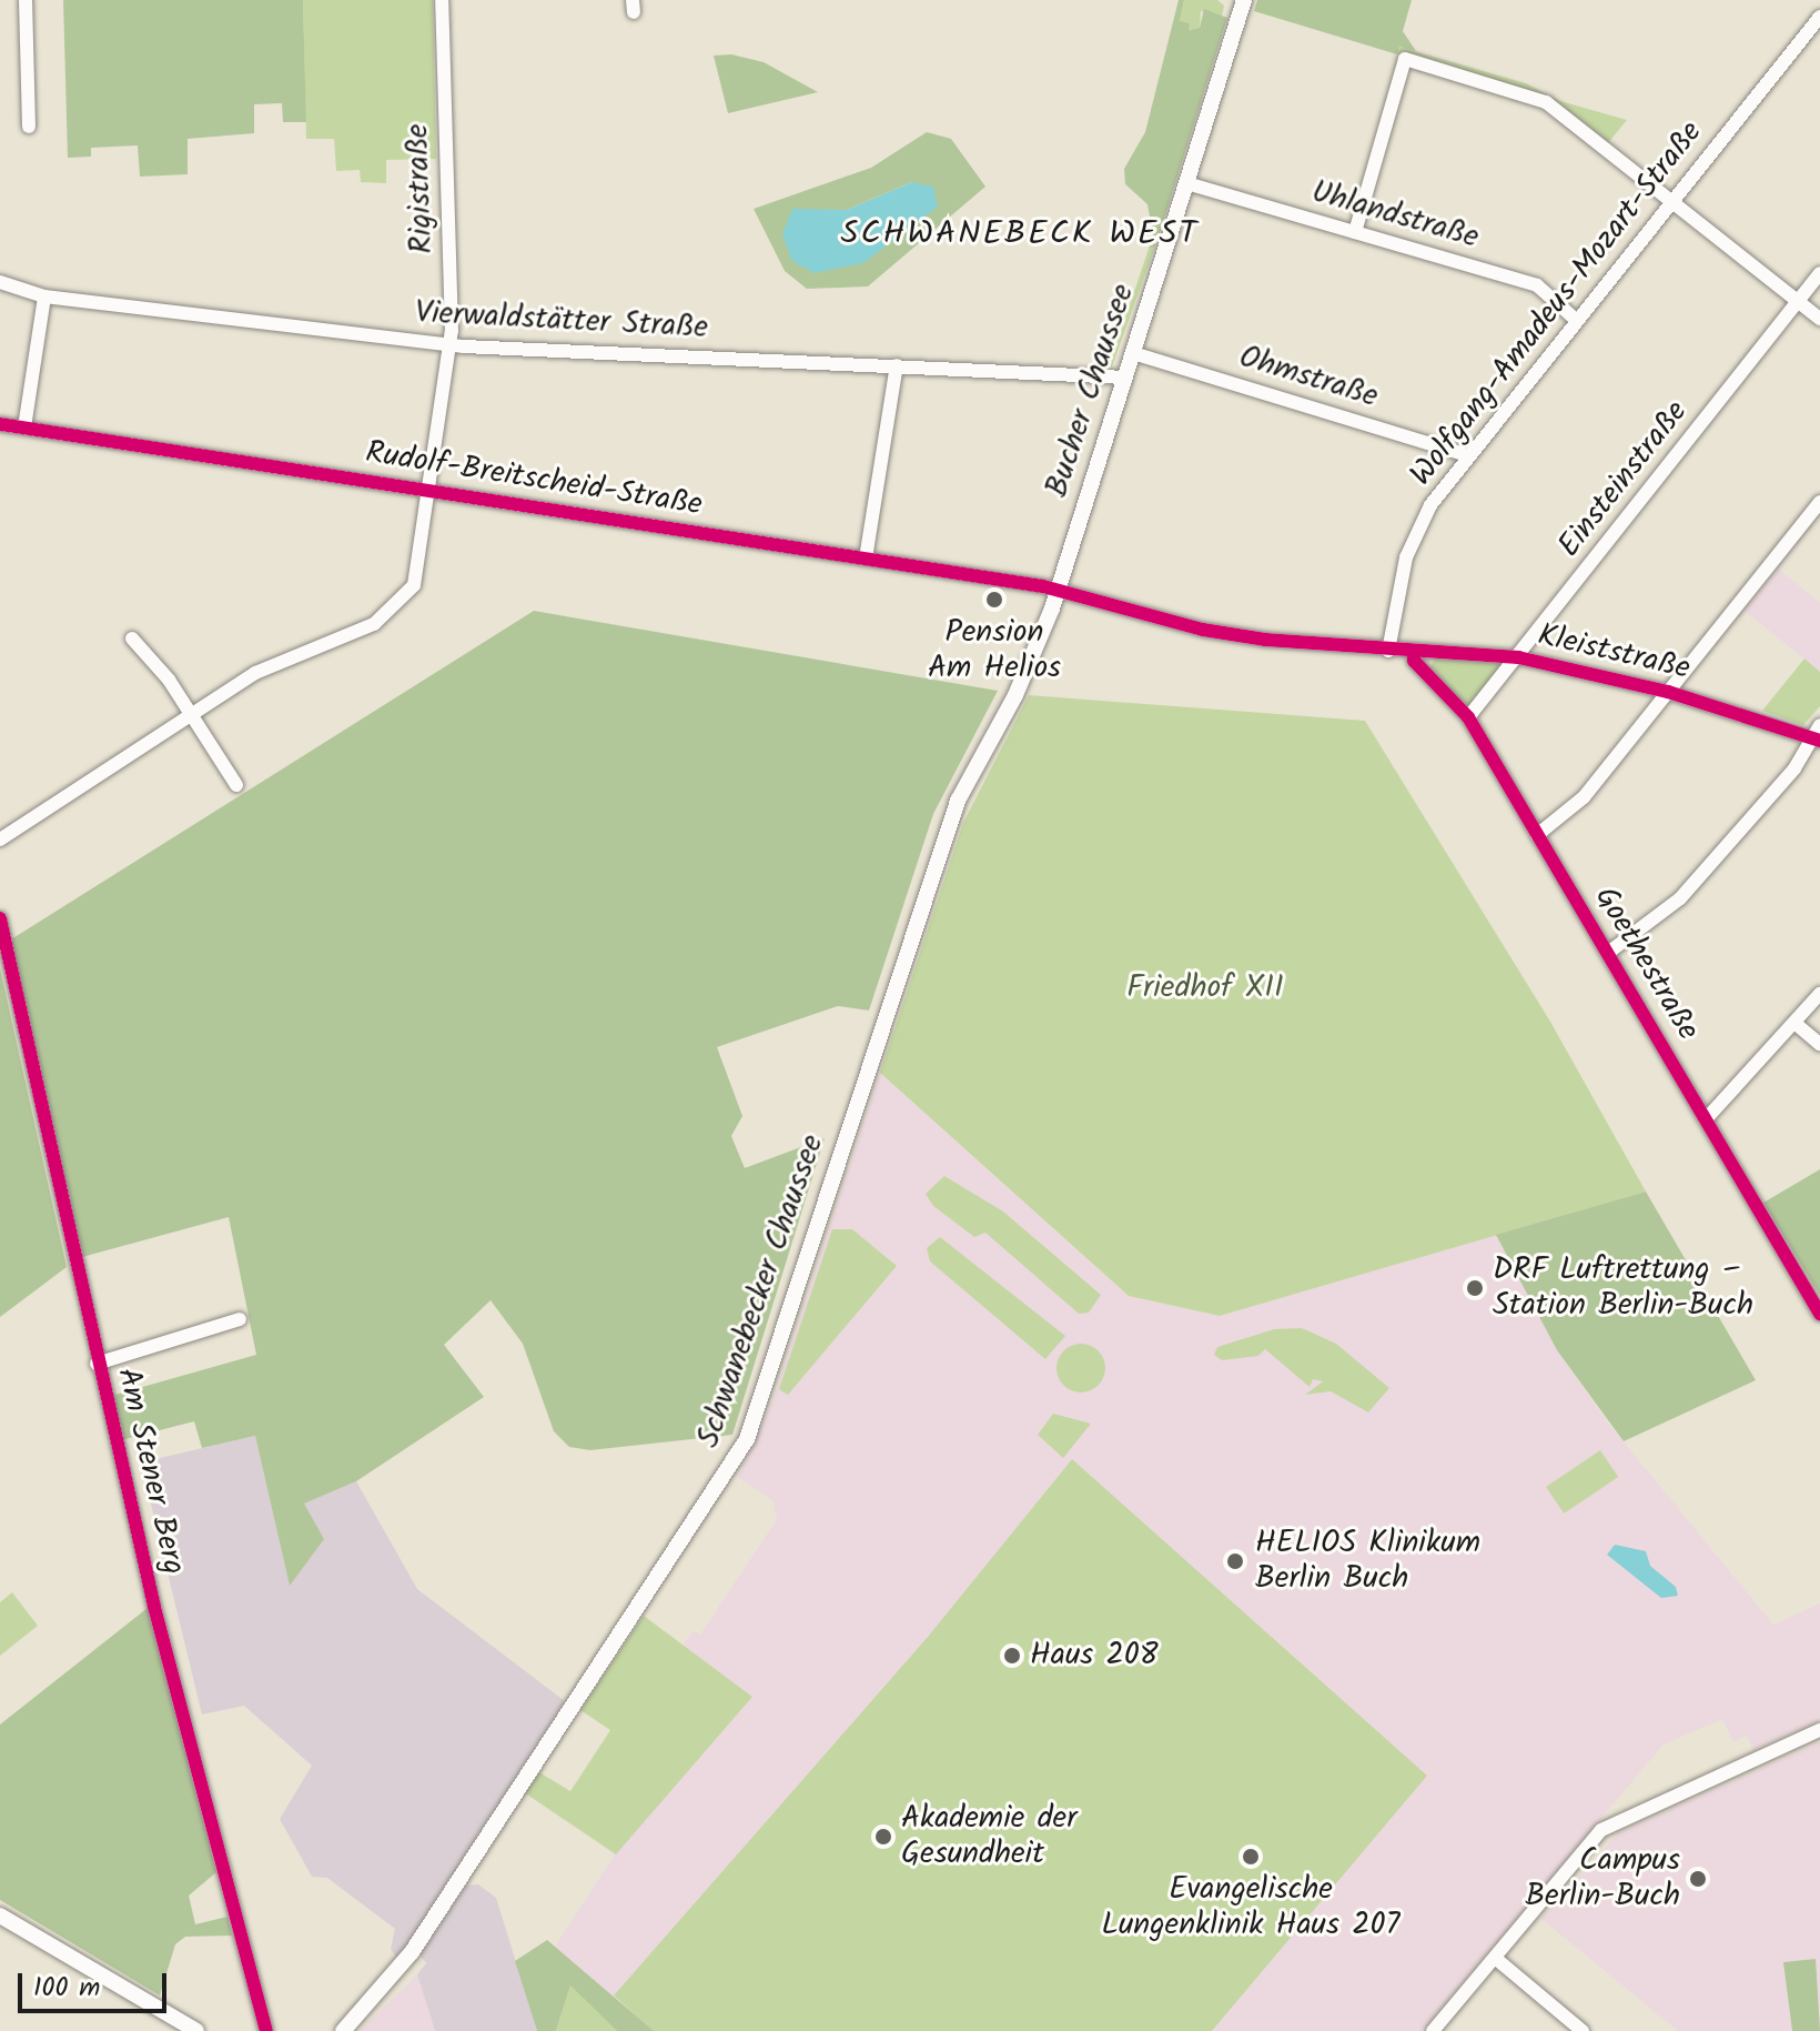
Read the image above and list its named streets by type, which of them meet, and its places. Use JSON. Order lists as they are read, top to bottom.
{
  "streets": {
    "main road": ["Bucher Chaussee", "Schwanebecker Chaussee"],
    "street": [
      "Rigistraße",
      "Uhlandstraße",
      "Wolfgang-Amadeus-Mozart-Straße",
      "Vierwaldstätter Straße",
      "Ohmstraße",
      "Rudolf-Breitscheid-Straße",
      "Einsteinstraße",
      "Kleiststraße",
      "Goethestraße",
      "Am Stener Berg"
    ]
  },
  "crossings": [
    ["Rigistraße", "Vierwaldstätter Straße"],
    ["Rigistraße", "Rudolf-Breitscheid-Straße"],
    ["Uhlandstraße", "Wolfgang-Amadeus-Mozart-Straße"],
    ["Uhlandstraße", "Bucher Chaussee"],
    ["Wolfgang-Amadeus-Mozart-Straße", "Ohmstraße"],
    ["Wolfgang-Amadeus-Mozart-Straße", "Rudolf-Breitscheid-Straße"],
    ["Wolfgang-Amadeus-Mozart-Straße", "Kleiststraße"],
    ["Vierwaldstätter Straße", "Bucher Chaussee"],
    ["Ohmstraße", "Bucher Chaussee"],
    ["Bucher Chaussee", "Rudolf-Breitscheid-Straße"],
    ["Bucher Chaussee", "Schwanebecker Chaussee"],
    ["Rudolf-Breitscheid-Straße", "Kleiststraße"],
    ["Einsteinstraße", "Kleiststraße"],
    ["Einsteinstraße", "Goethestraße"],
    ["Kleiststraße", "Goethestraße"]
  ],
  "districts": ["SCHWANEBECK WEST"],
  "parks": ["Friedhof XII"],
  "places": [
    "Pension Am Helios",
    "DRF Luftrettung – Station Berlin-Buch",
    "HELIOS Klinikum Berlin Buch",
    "Haus 208",
    "Akademie der Gesundheit",
    "Evangelische Lungenklinik Haus 207",
    "Campus Berlin-Buch"
  ],
  "scale_bar": "100 m"
}
